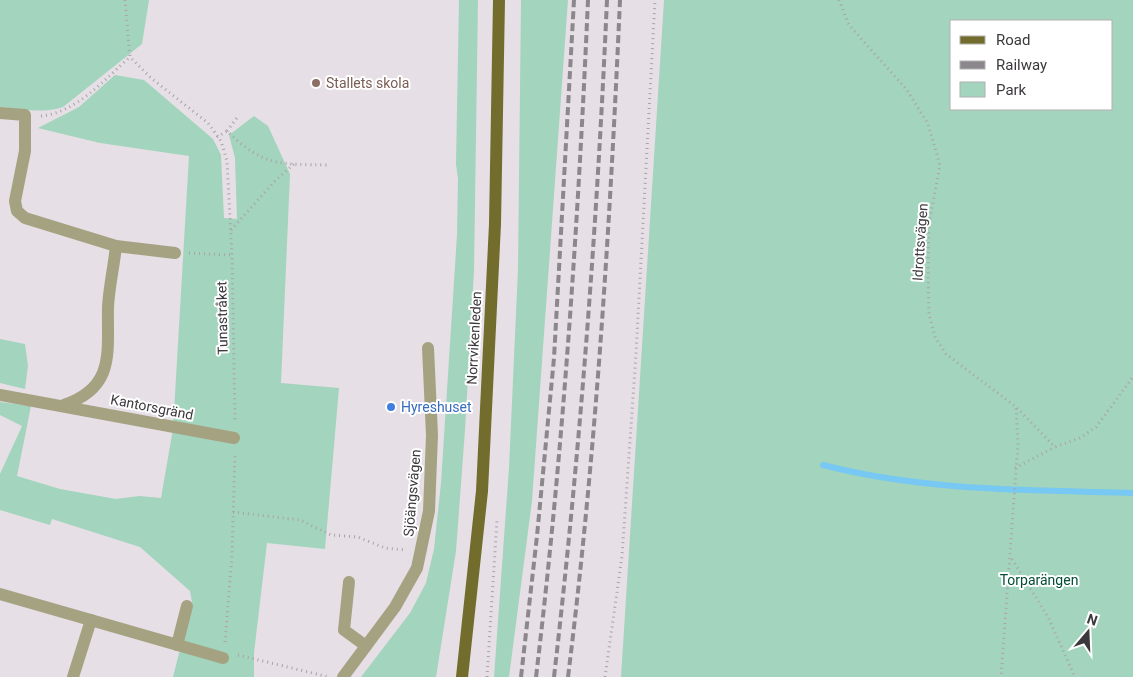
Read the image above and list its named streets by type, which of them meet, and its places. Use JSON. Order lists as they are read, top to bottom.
{
  "streets": {
    "main road": ["Norrvikenleden"],
    "street": ["Kantorsgränd", "Sjöängsvägen"],
    "path": ["Idrottsvägen", "Tunastråket"]
  },
  "crossings": [
    ["Tunastråket", "Kantorsgränd"]
  ],
  "parks": ["Torparängen"],
  "places": ["Stallets skola", "Hyreshuset"],
  "legend": ["Road", "Railway", "Park"],
  "north": "top"
}
